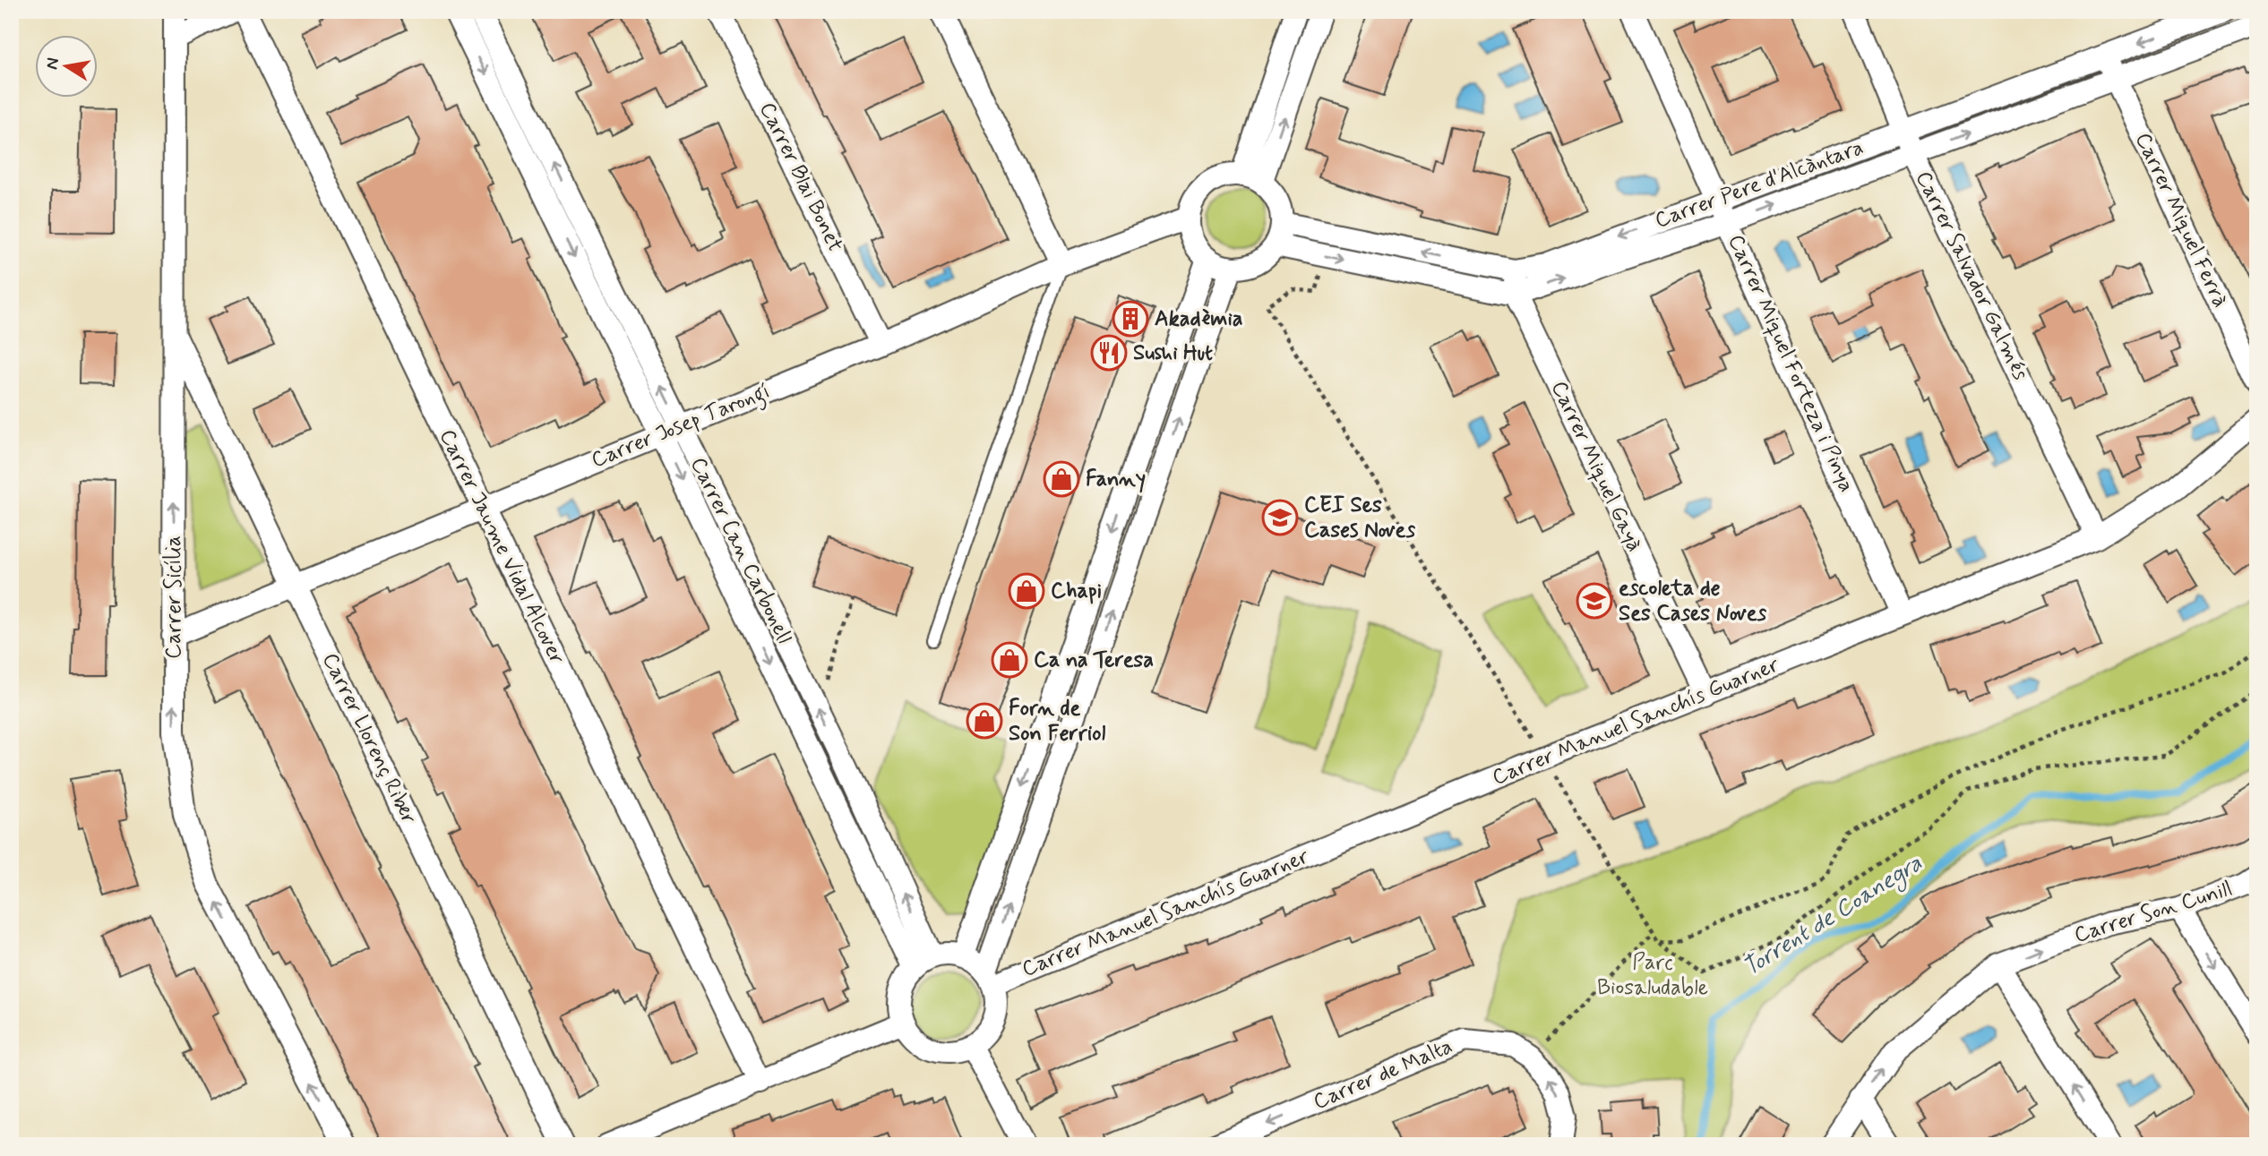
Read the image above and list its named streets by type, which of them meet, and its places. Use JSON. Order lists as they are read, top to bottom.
{
  "streets": {
    "street": [
      "Carrer Blai Bonet",
      "Carrer Pere d'Alcàntara",
      "Carrer Miquel Ferrà",
      "Carrer Salvador Galmés",
      "Carrer Miquel Forteza i Pinya",
      "Carrer Josep Tarongí",
      "Carrer Miquel Gayà",
      "Carrer Jaume Vidal Alcover",
      "Carrer Can Carbonell",
      "Carrer Sicília",
      "Carrer Manuel Sanchís Guarner",
      "Carrer Llorenç Riber",
      "Carrer Son Cunill",
      "Carrer de Malta"
    ]
  },
  "crossings": [
    ["Carrer Blai Bonet", "Carrer Josep Tarongí"],
    ["Carrer Pere d'Alcàntara", "Carrer Miquel Ferrà"],
    ["Carrer Pere d'Alcàntara", "Carrer Salvador Galmés"],
    ["Carrer Pere d'Alcàntara", "Carrer Miquel Forteza i Pinya"],
    ["Carrer Pere d'Alcàntara", "Carrer Josep Tarongí"],
    ["Carrer Pere d'Alcàntara", "Carrer Miquel Gayà"],
    ["Carrer Salvador Galmés", "Carrer Manuel Sanchís Guarner"],
    ["Carrer Miquel Forteza i Pinya", "Carrer Manuel Sanchís Guarner"],
    ["Carrer Josep Tarongí", "Carrer Jaume Vidal Alcover"],
    ["Carrer Josep Tarongí", "Carrer Can Carbonell"],
    ["Carrer Josep Tarongí", "Carrer Sicília"],
    ["Carrer Josep Tarongí", "Carrer Llorenç Riber"],
    ["Carrer Miquel Gayà", "Carrer Manuel Sanchís Guarner"],
    ["Carrer Can Carbonell", "Carrer Manuel Sanchís Guarner"],
    ["Carrer Sicília", "Carrer Llorenç Riber"]
  ],
  "one_way": ["Carrer Sicília", "Carrer Son Cunill"],
  "water": ["Torrent de Coanegra"],
  "parks": ["Parc Biosaludable"],
  "places": {
    "building": ["Akadèmia"],
    "restaurant": ["Sushi Hut"],
    "shop": [
      "Fanny",
      "Chapi",
      "Ca na Teresa",
      "Forn de Son Ferriol"
    ],
    "school or university": ["CEI Ses Cases Noves", "escoleta de Ses Cases Noves"]
  },
  "north": "left"
}
